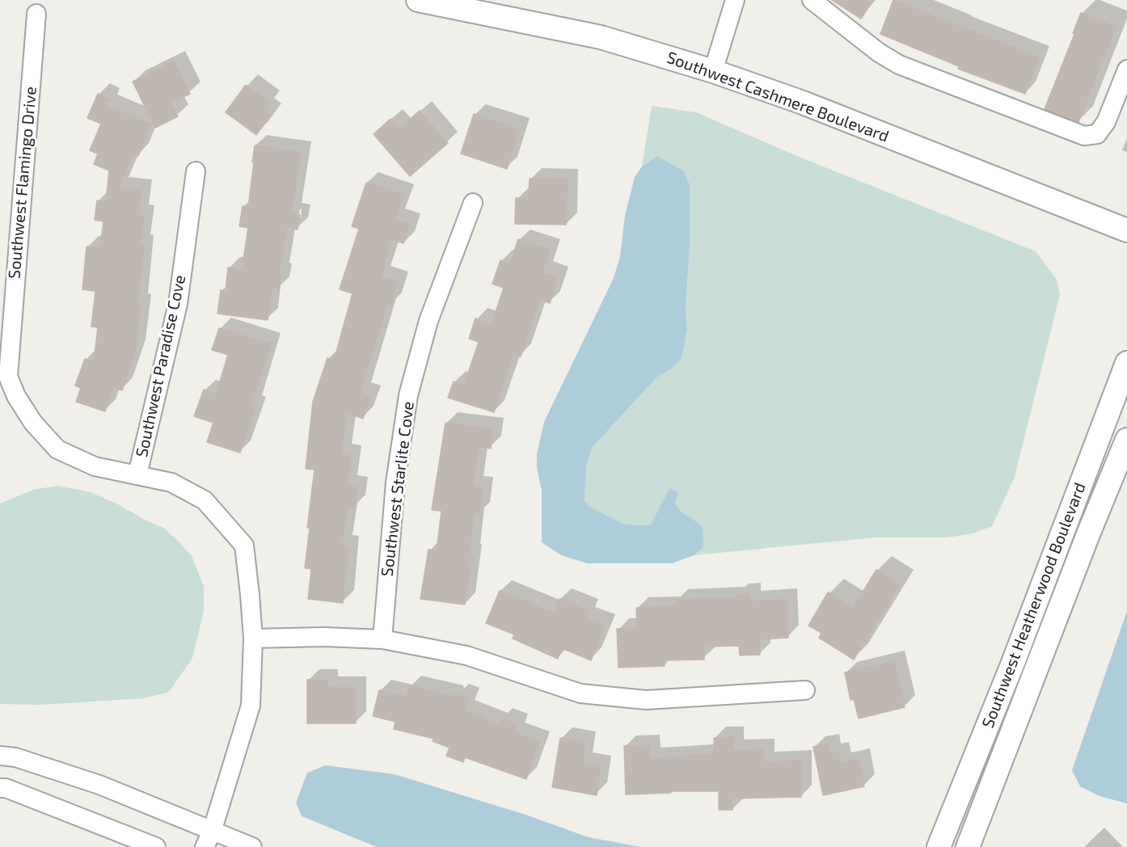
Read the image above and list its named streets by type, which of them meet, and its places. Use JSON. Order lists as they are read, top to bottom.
{
  "streets": {
    "street": [
      "Southwest Cashmere Boulevard",
      "Southwest Flamingo Drive",
      "Southwest Paradise Cove",
      "Southwest Starlite Cove",
      "Southwest Heatherwood Boulevard"
    ]
  },
  "crossings": [
    ["Southwest Flamingo Drive", "Southwest Paradise Cove"]
  ]
}
